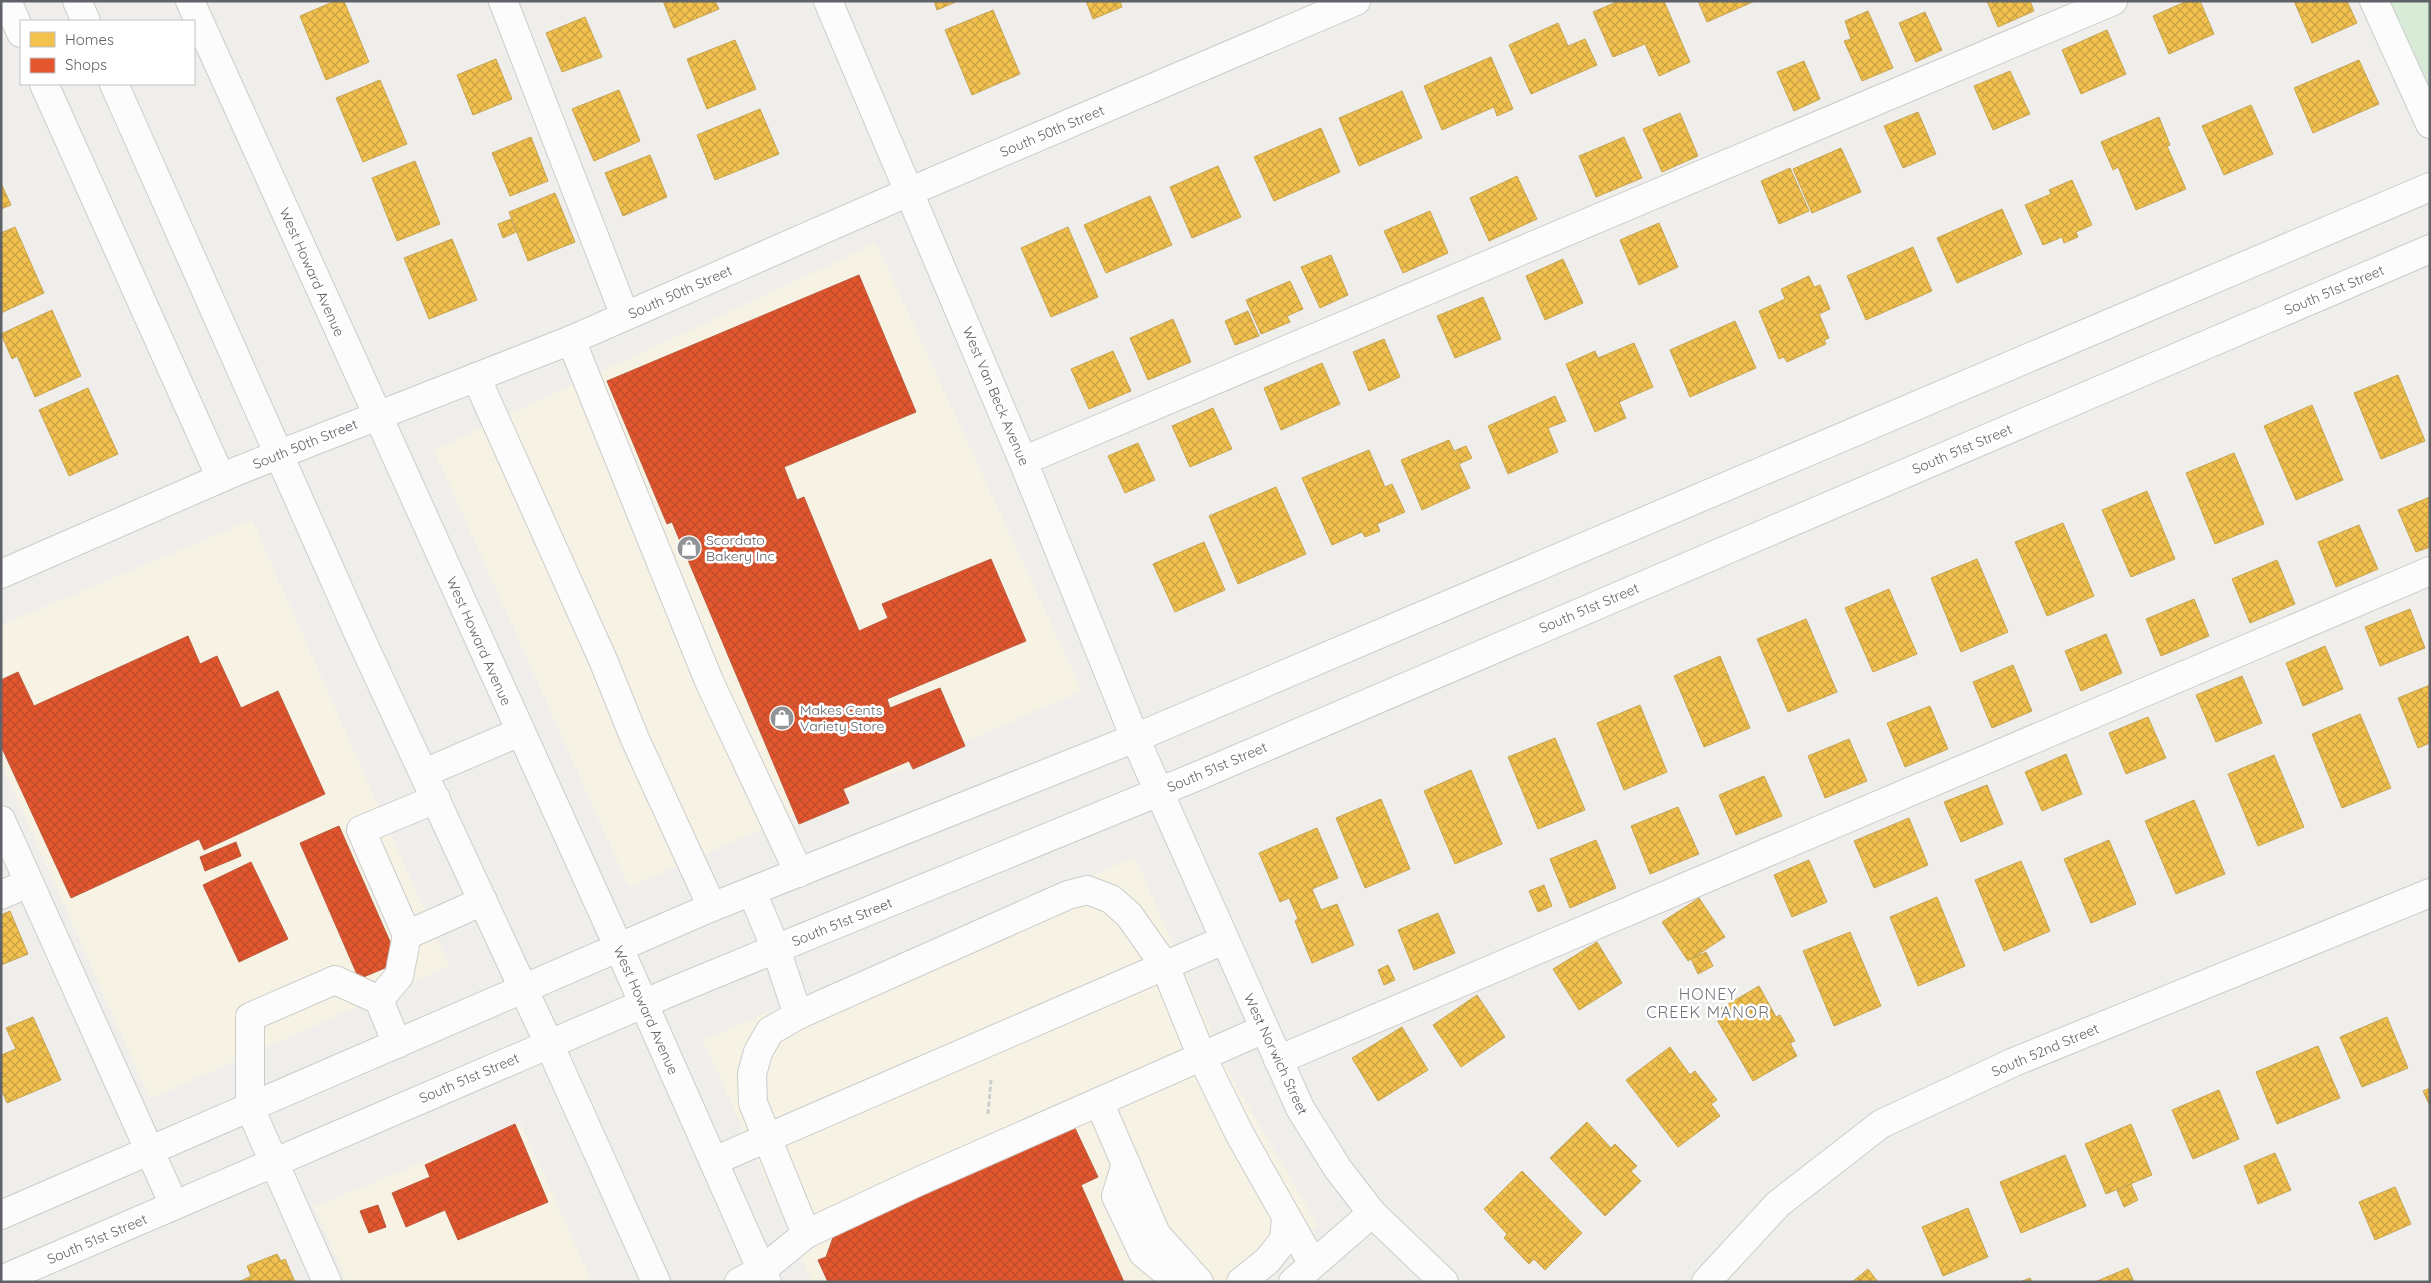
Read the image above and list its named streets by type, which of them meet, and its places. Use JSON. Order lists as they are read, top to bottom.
{
  "streets": {
    "street": [
      "South 50th Street",
      "West Howard Avenue",
      "South 51st Street",
      "West Van Beck Avenue",
      "South 52nd Street",
      "West Norwich Street"
    ]
  },
  "crossings": [
    ["South 50th Street", "West Howard Avenue"],
    ["South 50th Street", "West Van Beck Avenue"],
    ["West Howard Avenue", "South 51st Street"],
    ["South 51st Street", "West Van Beck Avenue"],
    ["South 51st Street", "West Norwich Street"],
    ["West Van Beck Avenue", "West Norwich Street"]
  ],
  "districts": ["HONEY CREEK MANOR"],
  "places": {
    "shop": ["Scordato Bakery Inc", "Makes Cents Variety Store"]
  },
  "legend": ["Homes", "Shops"]
}
